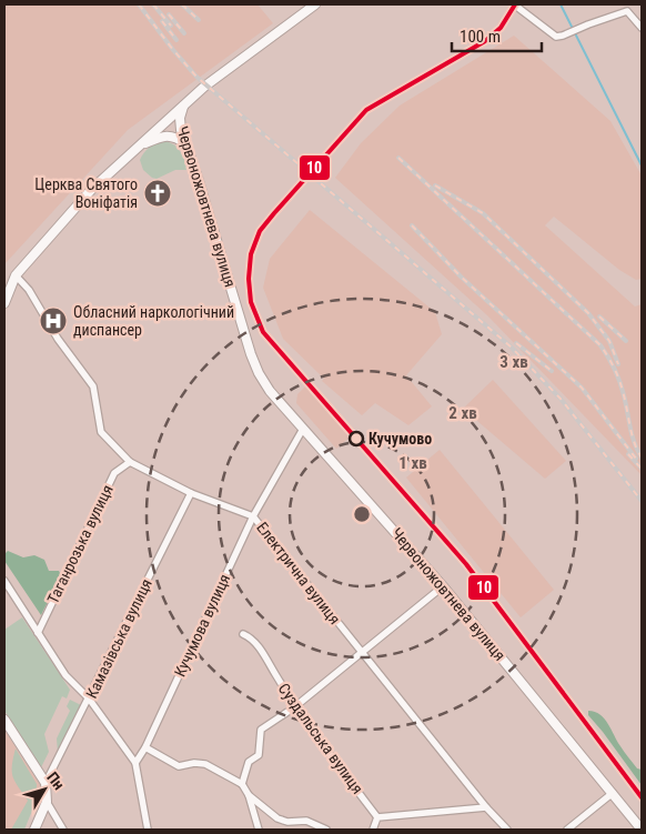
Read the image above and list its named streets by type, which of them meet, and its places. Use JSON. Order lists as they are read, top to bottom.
{
  "streets": {
    "main road": ["Червоножовтнева вулиця"],
    "street": [
      "Таганрозька вулиця",
      "Електрична вулиця",
      "Кучумова вулиця",
      "Камазівська вулиця",
      "Суздальська вулиця"
    ]
  },
  "crossings": [
    ["Червоножовтнева вулиця", "Кучумова вулиця"],
    ["Таганрозька вулиця", "Електрична вулиця"],
    ["Електрична вулиця", "Кучумова вулиця"],
    ["Електрична вулиця", "Камазівська вулиця"]
  ],
  "places": {
    "church": ["Церква Святого Воніфатія"],
    "hospital": ["Обласний наркологічний диспансер"],
    "other": ["Кучумово"]
  },
  "lines": ["transit line 10"],
  "scale_bar": "100 m",
  "north": "top right",
  "rings": ["3 хв", "2 хв", "1 хв"]
}
